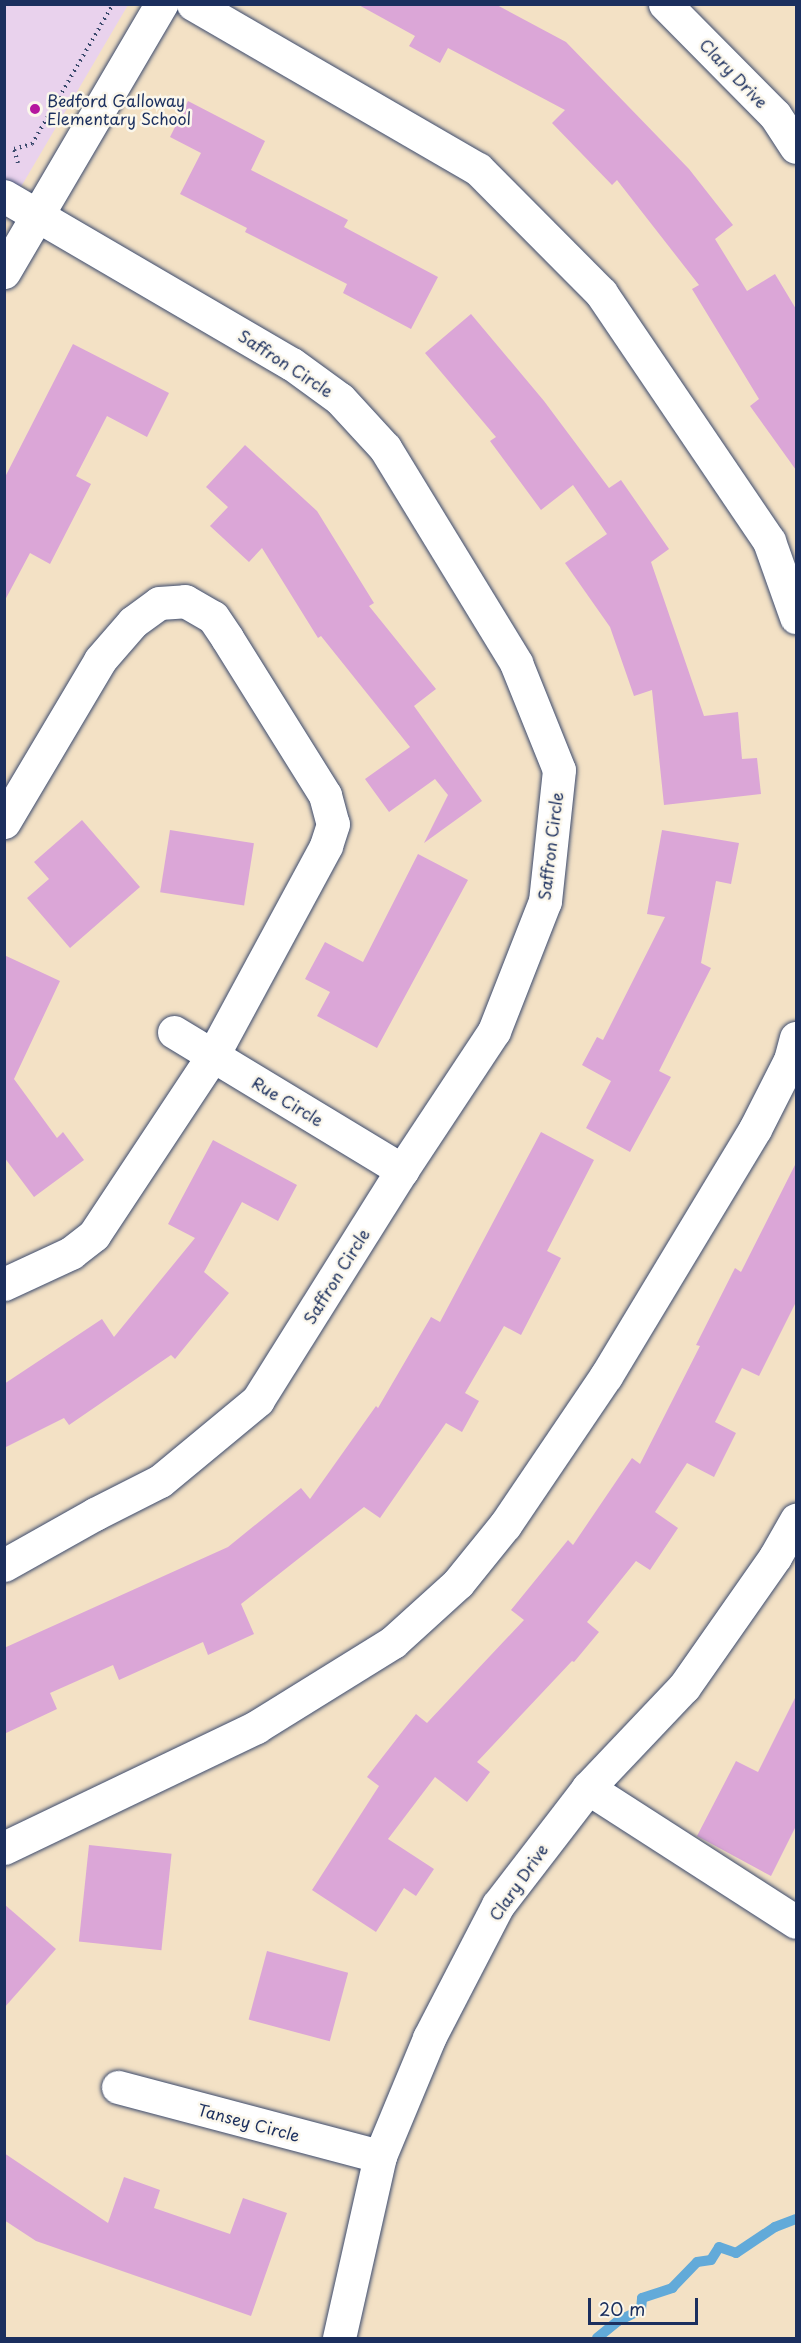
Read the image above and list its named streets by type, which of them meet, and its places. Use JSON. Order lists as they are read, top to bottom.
{
  "streets": {
    "street": [
      "Clary Drive",
      "Saffron Circle",
      "Rue Circle",
      "Tansey Circle"
    ]
  },
  "crossings": [
    ["Clary Drive", "Tansey Circle"],
    ["Saffron Circle", "Rue Circle"]
  ],
  "places": ["Bedford Galloway Elementary School"],
  "scale_bar": "20 m"
}
